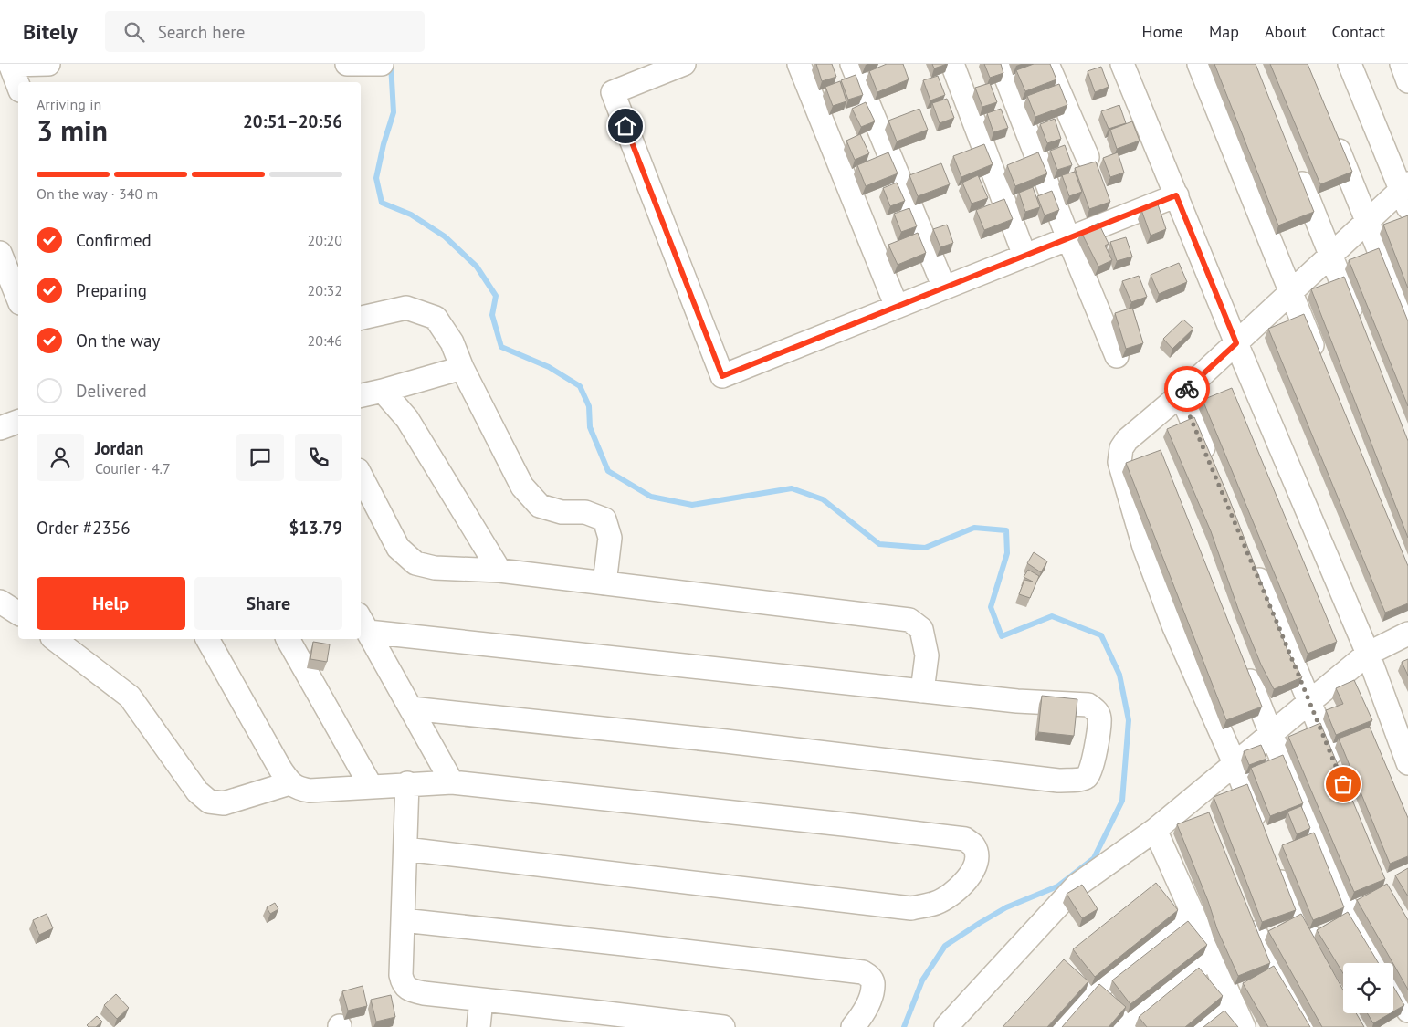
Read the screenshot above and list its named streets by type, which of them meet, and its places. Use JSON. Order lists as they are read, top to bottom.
{
  "page": {
    "header": "Bitely",
    "search": "Search here",
    "nav": [
      "Home",
      "Map",
      "About",
      "Contact"
    ],
    "heading": ["3 min", "Arriving in", "20:51–20:56"],
    "panel": [
      "Jordan",
      "Courier · 4.7",
      "Order #2356",
      "$13.79"
    ],
    "bar": "On the way · 340 m",
    "list": [
      ["Confirmed", "20:20"],
      ["Preparing", "20:32"],
      ["On the way", "20:46"],
      "Delivered"
    ],
    "buttons": ["Help", "Share"]
  }
}
